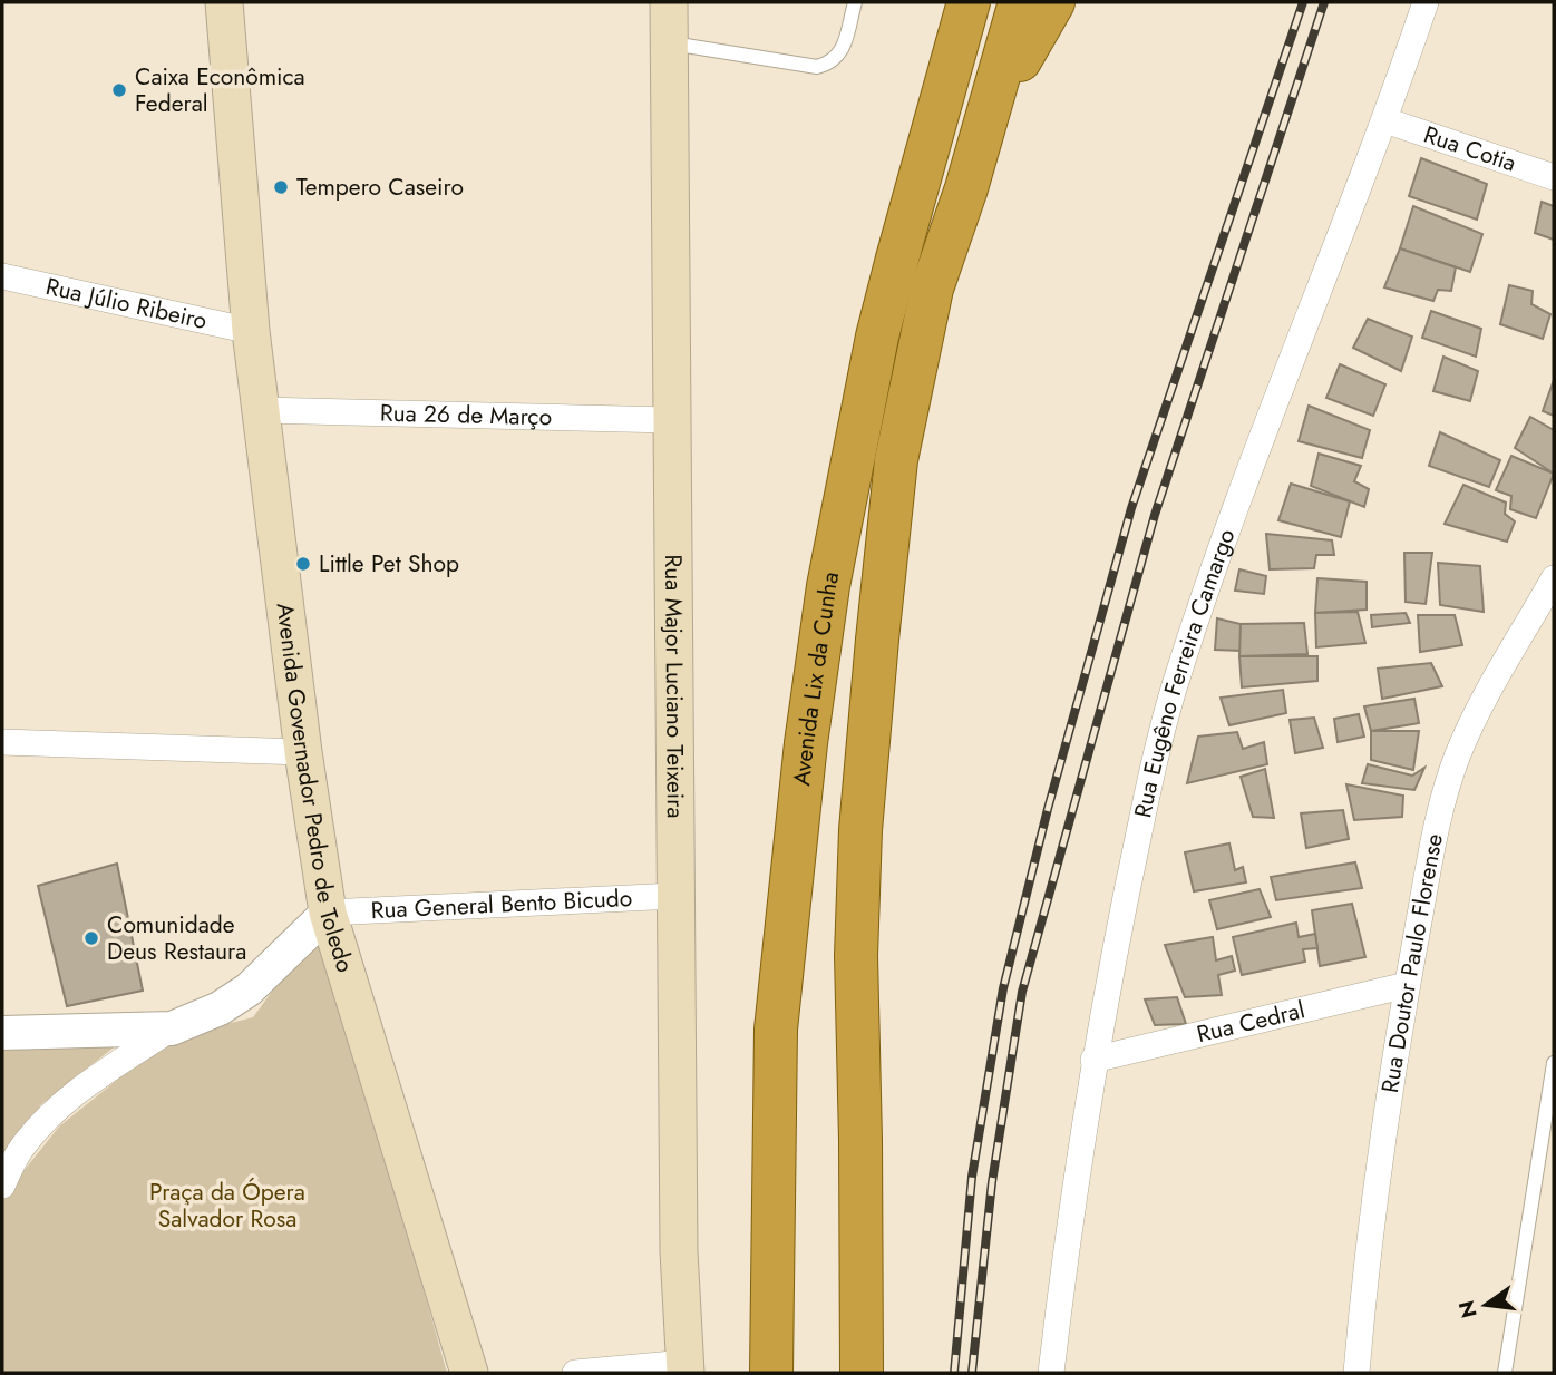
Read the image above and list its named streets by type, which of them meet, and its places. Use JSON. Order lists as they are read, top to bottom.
{
  "streets": {
    "highway": ["Avenida Lix da Cunha"],
    "main road": ["Rua Major Luciano Teixeira", "Avenida Governador Pedro de Toledo"],
    "street": [
      "Rua Cotia",
      "Rua Júlio Ribeiro",
      "Rua 26 de Março",
      "Rua Eugêno Ferreira Camargo",
      "Rua General Bento Bicudo",
      "Rua Doutor Paulo Florense",
      "Rua Cedral"
    ]
  },
  "crossings": [
    ["Rua Cotia", "Rua Eugêno Ferreira Camargo"],
    ["Rua Júlio Ribeiro", "Avenida Governador Pedro de Toledo"],
    ["Rua 26 de Março", "Rua Major Luciano Teixeira"],
    ["Rua 26 de Março", "Avenida Governador Pedro de Toledo"],
    ["Rua Eugêno Ferreira Camargo", "Rua Cedral"],
    ["Rua Major Luciano Teixeira", "Rua General Bento Bicudo"],
    ["Avenida Governador Pedro de Toledo", "Rua General Bento Bicudo"],
    ["Rua Doutor Paulo Florense", "Rua Cedral"]
  ],
  "parks": ["Praça da Ópera Salvador Rosa"],
  "places": [
    "Caixa Econômica Federal",
    "Tempero Caseiro",
    "Little Pet Shop",
    "Comunidade Deus Restaura"
  ],
  "north": "left"
}
